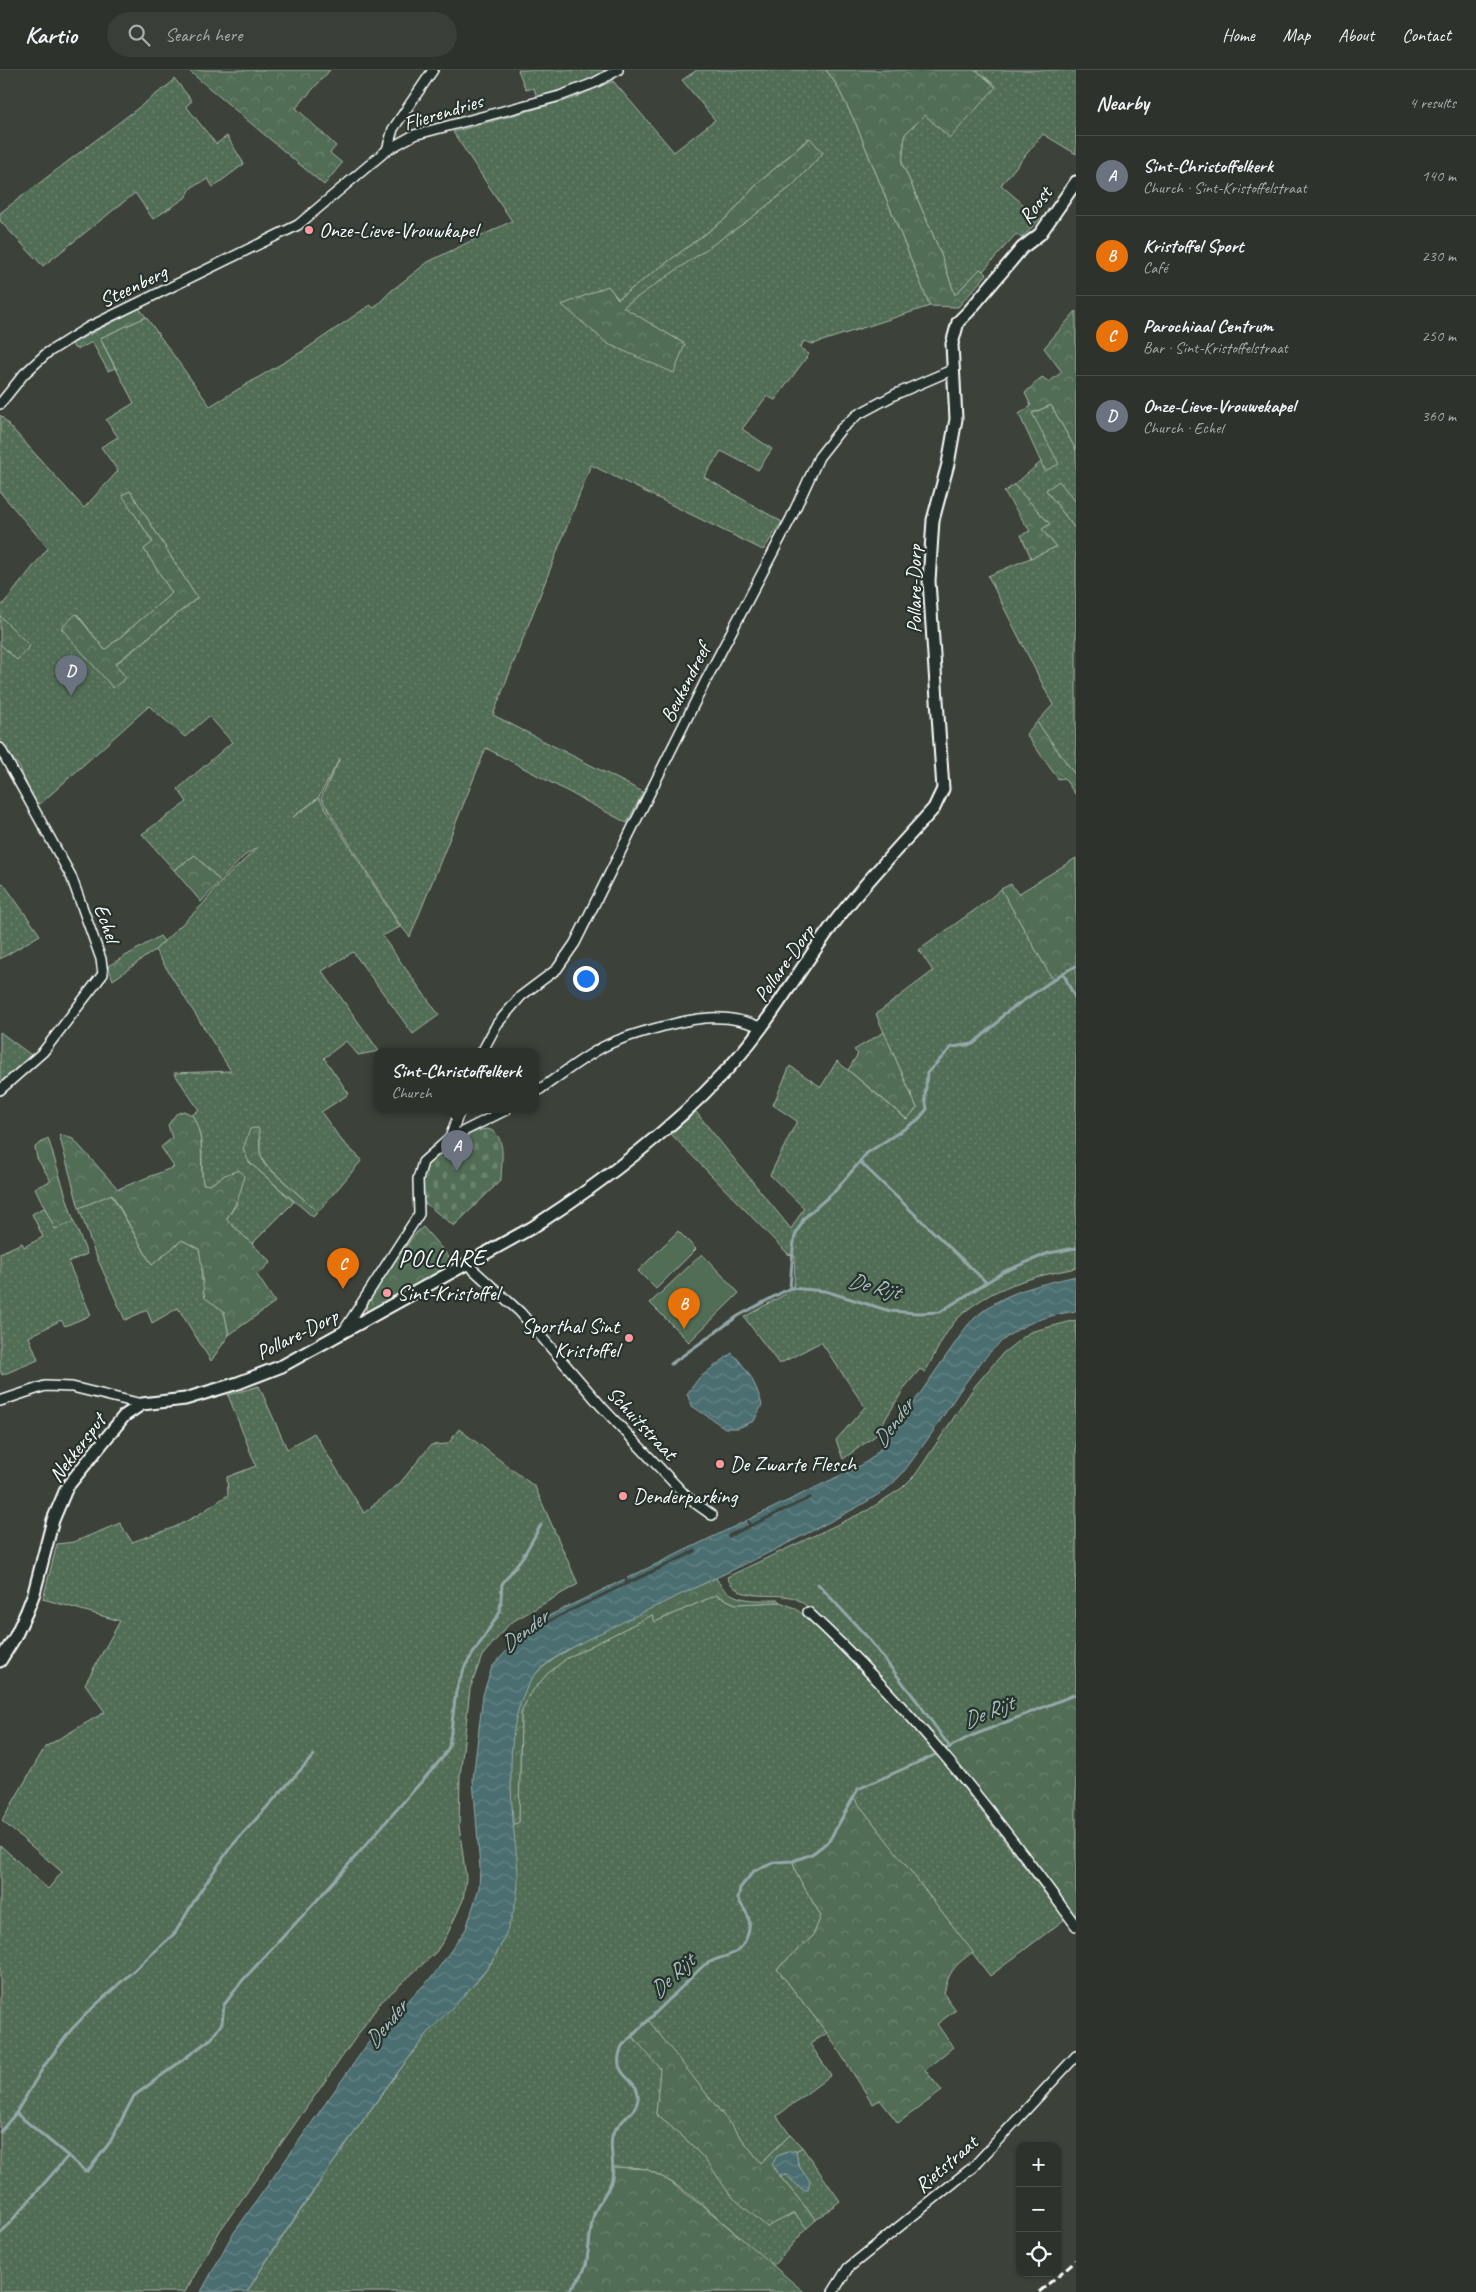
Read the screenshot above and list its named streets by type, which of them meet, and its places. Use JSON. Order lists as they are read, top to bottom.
{
  "streets": {
    "street": [
      "Flierendries",
      "Roost",
      "Steenberg",
      "Pollare-Dorp",
      "Beukendreef",
      "Echel",
      "Schuitstraat",
      "Nekkersput",
      "Rietstraat"
    ]
  },
  "crossings": [
    ["Flierendries", "Steenberg"],
    ["Roost", "Pollare-Dorp"],
    ["Pollare-Dorp", "Beukendreef"],
    ["Pollare-Dorp", "Schuitstraat"],
    ["Pollare-Dorp", "Nekkersput"]
  ],
  "districts": ["POLLARE"],
  "water": ["De Rijt", "Dender"],
  "places": [
    "Onze-Lieve-Vrouwkapel",
    "Sint-Kristoffel",
    "Sporthal Sint Kristoffel",
    "De Zwarte Flesch",
    "Denderparking"
  ],
  "page": {
    "header": "Kartio",
    "search": "Search here",
    "nav": [
      "Home",
      "Map",
      "About",
      "Contact"
    ],
    "heading": ["Nearby", "4 results"],
    "list": [
      {
        "mark": "A",
        "name": "Sint-Christoffelkerk",
        "note": "Church · Sint-Kristoffelstraat",
        "value": "140 m"
      },
      {
        "mark": "B",
        "name": "Kristoffel Sport",
        "note": "Café",
        "value": "230 m"
      },
      {
        "mark": "C",
        "name": "Parochiaal Centrum",
        "note": "Bar · Sint-Kristoffelstraat",
        "value": "250 m"
      },
      {
        "mark": "D",
        "name": "Onze-Lieve-Vrouwekapel",
        "note": "Church · Echel",
        "value": "360 m"
      }
    ],
    "pins": [
      "D",
      "A",
      "C",
      "B"
    ],
    "popup": ["Sint-Christoffelkerk", "Church"],
    "map_buttons": ["+", "−"]
  }
}
